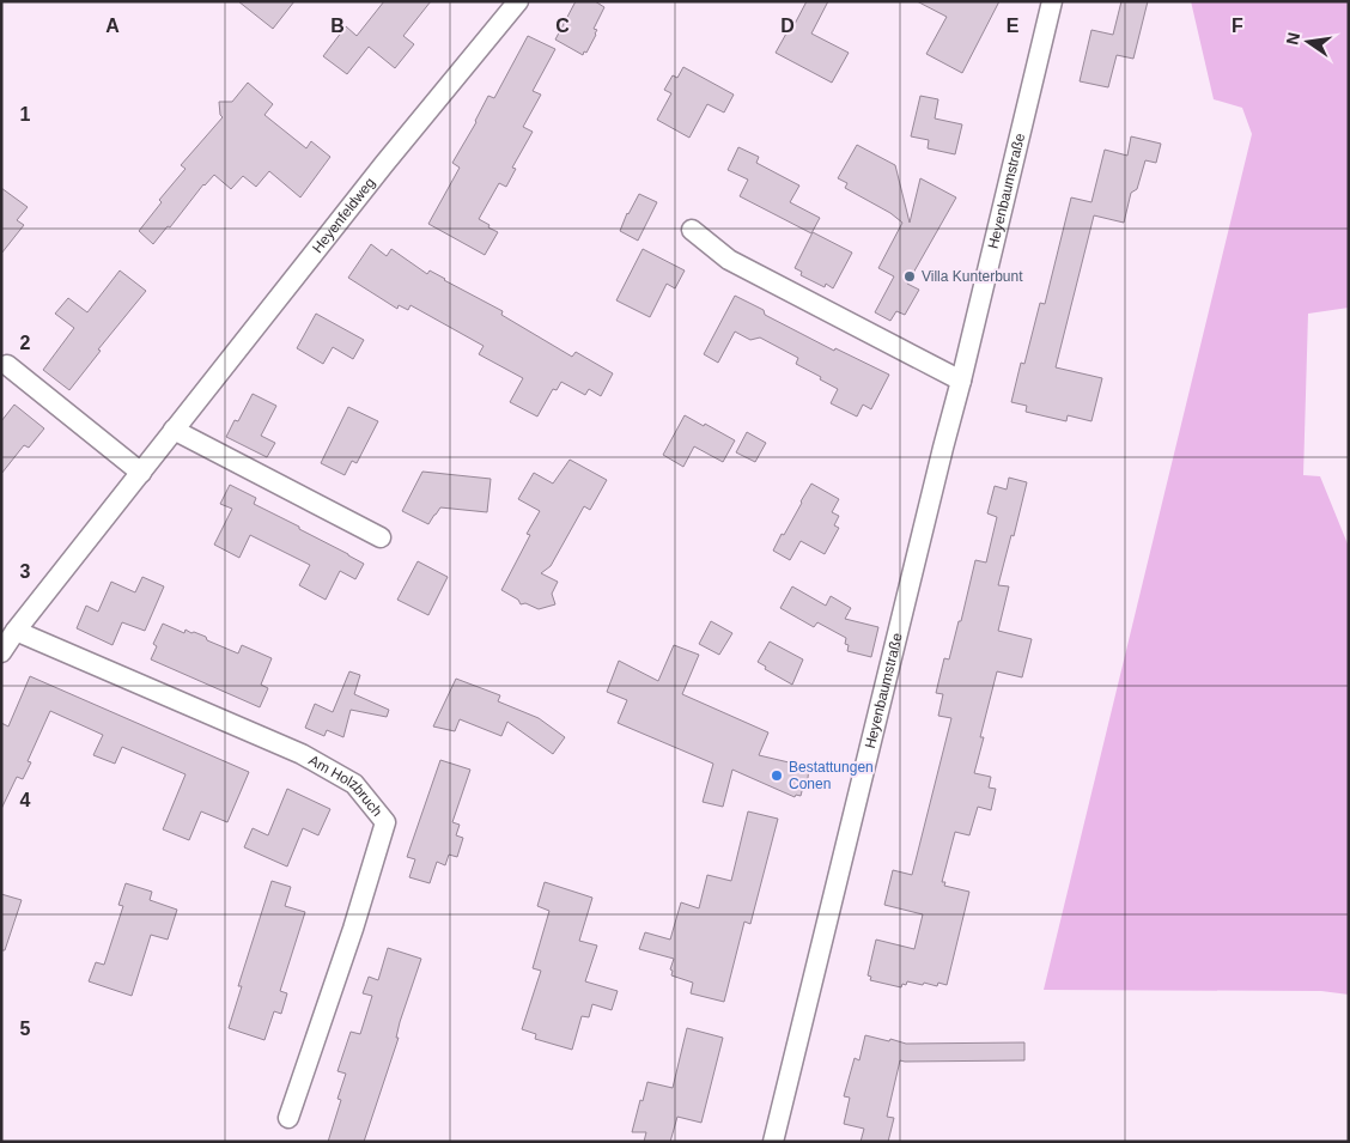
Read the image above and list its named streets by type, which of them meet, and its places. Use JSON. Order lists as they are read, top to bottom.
{
  "streets": {
    "street": ["Heyenbaumstraße", "Heyenfeldweg", "Am Holzbruch"]
  },
  "crossings": [
    ["Heyenfeldweg", "Am Holzbruch"]
  ],
  "places": ["Villa Kunterbunt", "Bestattungen Conen"],
  "north": "left",
  "grid": {
    "columns": [
      "A",
      "B",
      "C",
      "D",
      "E",
      "F"
    ],
    "rows": [
      "1",
      "2",
      "3",
      "4",
      "5"
    ]
  }
}
